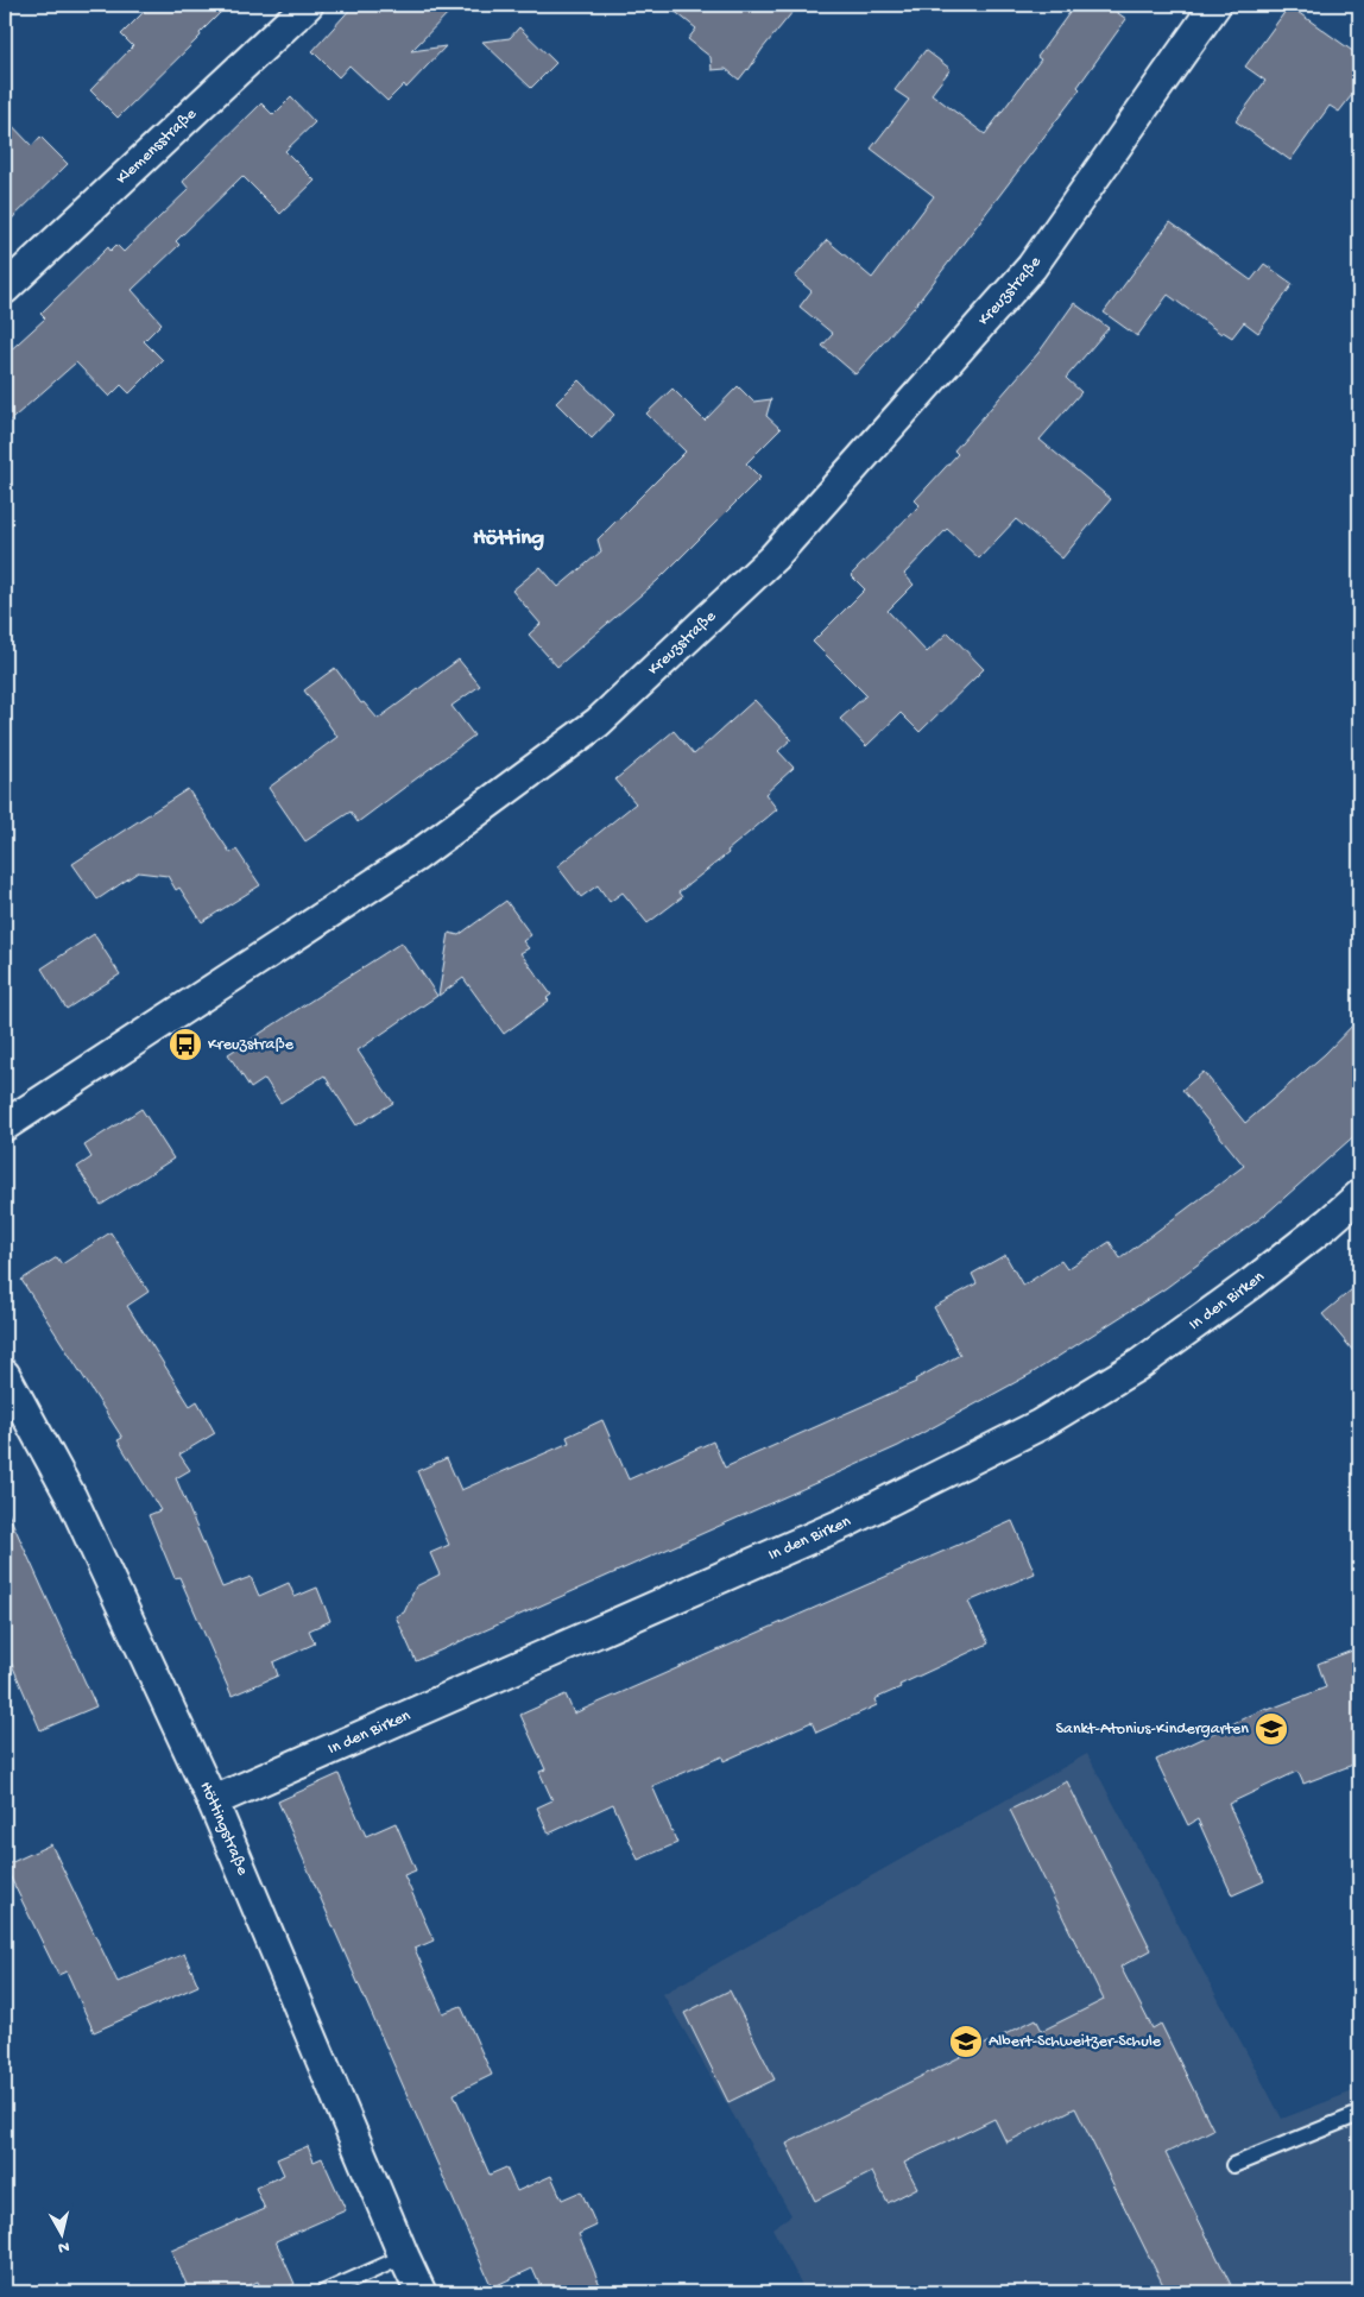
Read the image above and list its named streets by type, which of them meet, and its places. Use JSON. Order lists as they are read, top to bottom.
{
  "streets": {
    "street": [
      "Klemensstraße",
      "Kreuzstraße",
      "In den Birken",
      "Höttingstraße"
    ]
  },
  "crossings": [
    ["In den Birken", "Höttingstraße"]
  ],
  "districts": ["Hötting"],
  "places": {
    "bus stop": ["Kreuzstraße"],
    "school or university": ["Sankt-Atonius-Kindergarten", "Albert-Schweitzer-Schule"]
  },
  "north": "bottom"
}
